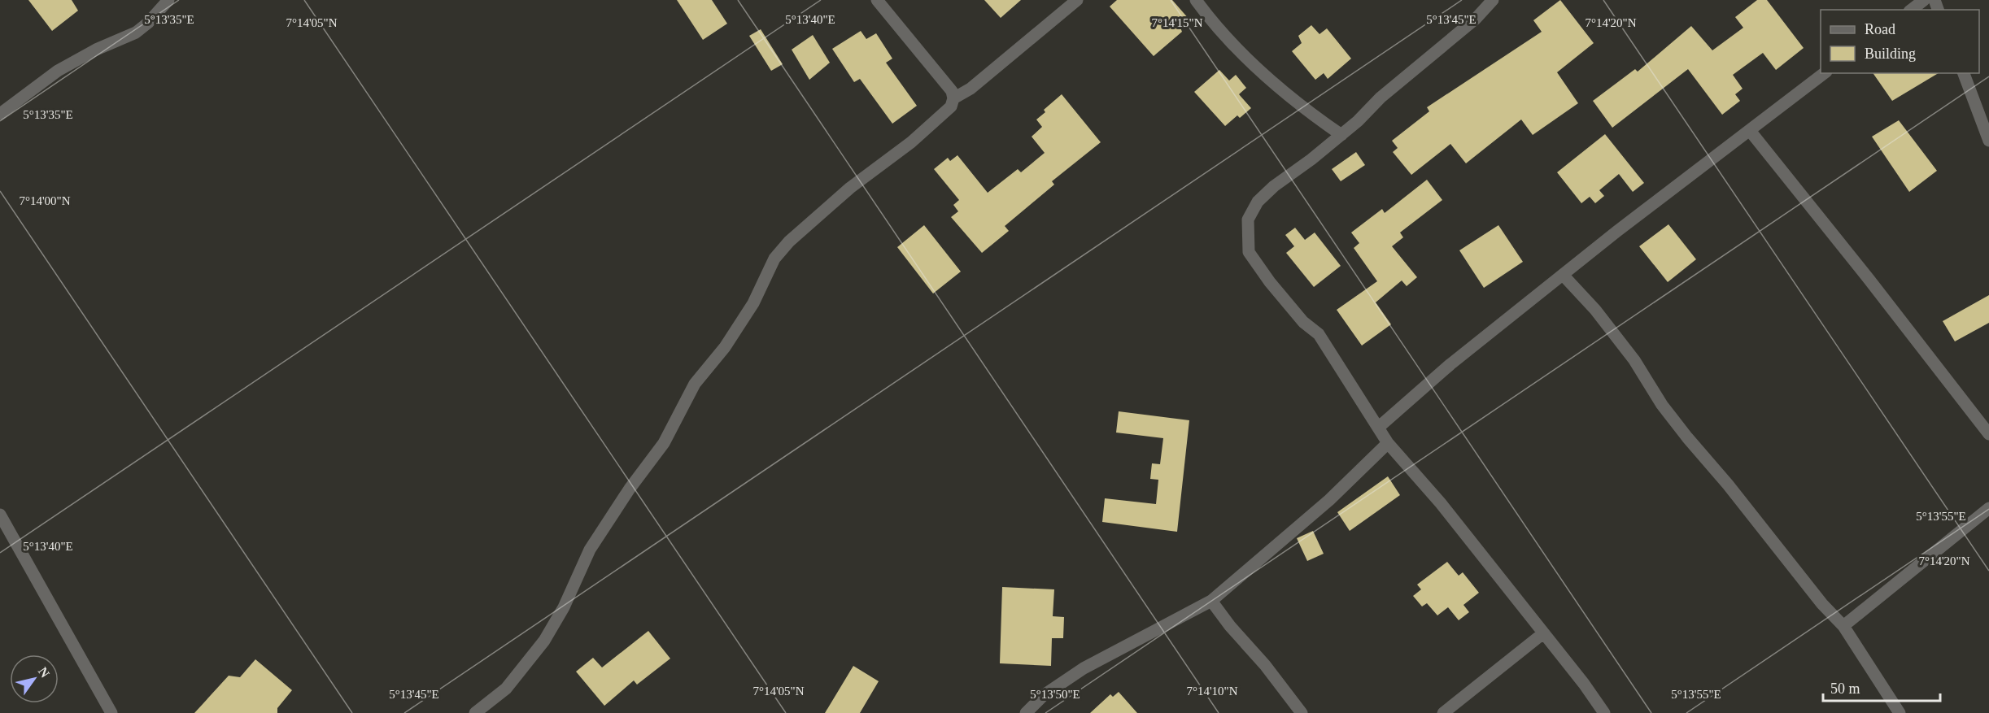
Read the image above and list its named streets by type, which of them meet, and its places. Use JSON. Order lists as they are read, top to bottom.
{
  "legend": ["Road", "Building"],
  "scale_bar": "50 m",
  "north": "top right",
  "coordinates": [
    "5°13'35\"E",
    "5°13'40\"E",
    "5°13'45\"E",
    "7°14'15\"N",
    "7°14'20\"N",
    "7°14'05\"N",
    "7°14'00\"N",
    "5°13'55\"E",
    "7°14'10\"N",
    "5°13'50\"E"
  ]
}
